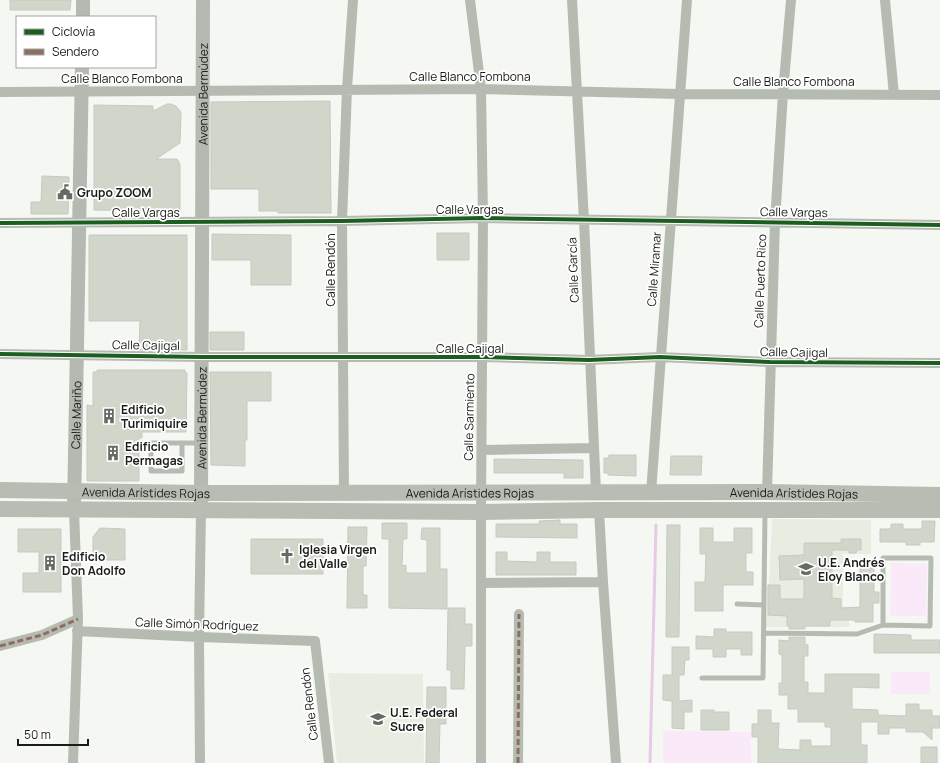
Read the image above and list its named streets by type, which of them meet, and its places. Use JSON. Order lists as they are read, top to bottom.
{
  "streets": {
    "main road": ["Avenida Arístides Rojas"],
    "street": [
      "Calle Blanco Fombona",
      "Avenida Bermúdez",
      "Calle Vargas",
      "Calle Miramar",
      "Calle Rendón",
      "Calle García",
      "Calle Puerto Rico",
      "Calle Cajigal",
      "Calle Mariño",
      "Calle Sarmiento",
      "Calle Simón Rodríguez"
    ]
  },
  "crossings": [
    ["Calle Blanco Fombona", "Avenida Bermúdez"],
    ["Calle Blanco Fombona", "Calle Miramar"],
    ["Calle Blanco Fombona", "Calle Rendón"],
    ["Calle Blanco Fombona", "Calle García"],
    ["Calle Blanco Fombona", "Calle Puerto Rico"],
    ["Calle Blanco Fombona", "Calle Mariño"],
    ["Calle Blanco Fombona", "Calle Sarmiento"],
    ["Avenida Bermúdez", "Calle Vargas"],
    ["Avenida Bermúdez", "Calle Cajigal"],
    ["Avenida Bermúdez", "Avenida Arístides Rojas"],
    ["Avenida Bermúdez", "Calle Simón Rodríguez"],
    ["Calle Vargas", "Calle Miramar"],
    ["Calle Vargas", "Calle Rendón"],
    ["Calle Vargas", "Calle García"],
    ["Calle Vargas", "Calle Puerto Rico"],
    ["Calle Vargas", "Calle Mariño"],
    ["Calle Vargas", "Calle Sarmiento"],
    ["Calle Miramar", "Calle Cajigal"],
    ["Calle Miramar", "Avenida Arístides Rojas"],
    ["Calle Rendón", "Calle Cajigal"],
    ["Calle Rendón", "Avenida Arístides Rojas"],
    ["Calle Rendón", "Calle Simón Rodríguez"],
    ["Calle García", "Calle Cajigal"],
    ["Calle García", "Avenida Arístides Rojas"],
    ["Calle Puerto Rico", "Calle Cajigal"],
    ["Calle Puerto Rico", "Avenida Arístides Rojas"],
    ["Calle Cajigal", "Calle Mariño"],
    ["Calle Cajigal", "Calle Sarmiento"],
    ["Calle Mariño", "Avenida Arístides Rojas"],
    ["Calle Mariño", "Calle Simón Rodríguez"],
    ["Calle Sarmiento", "Avenida Arístides Rojas"]
  ],
  "places": {
    "public building": ["Grupo ZOOM"],
    "building": ["Edificio Turimiquire", "Edificio Permagas", "Edificio Don Adolfo"],
    "church": ["Iglesia Virgen del Valle"],
    "school or university": ["U.E. Andrés Eloy Blanco", "U.E. Federal Sucre"]
  },
  "legend": ["Ciclovía", "Sendero"],
  "scale_bar": "50 m"
}
